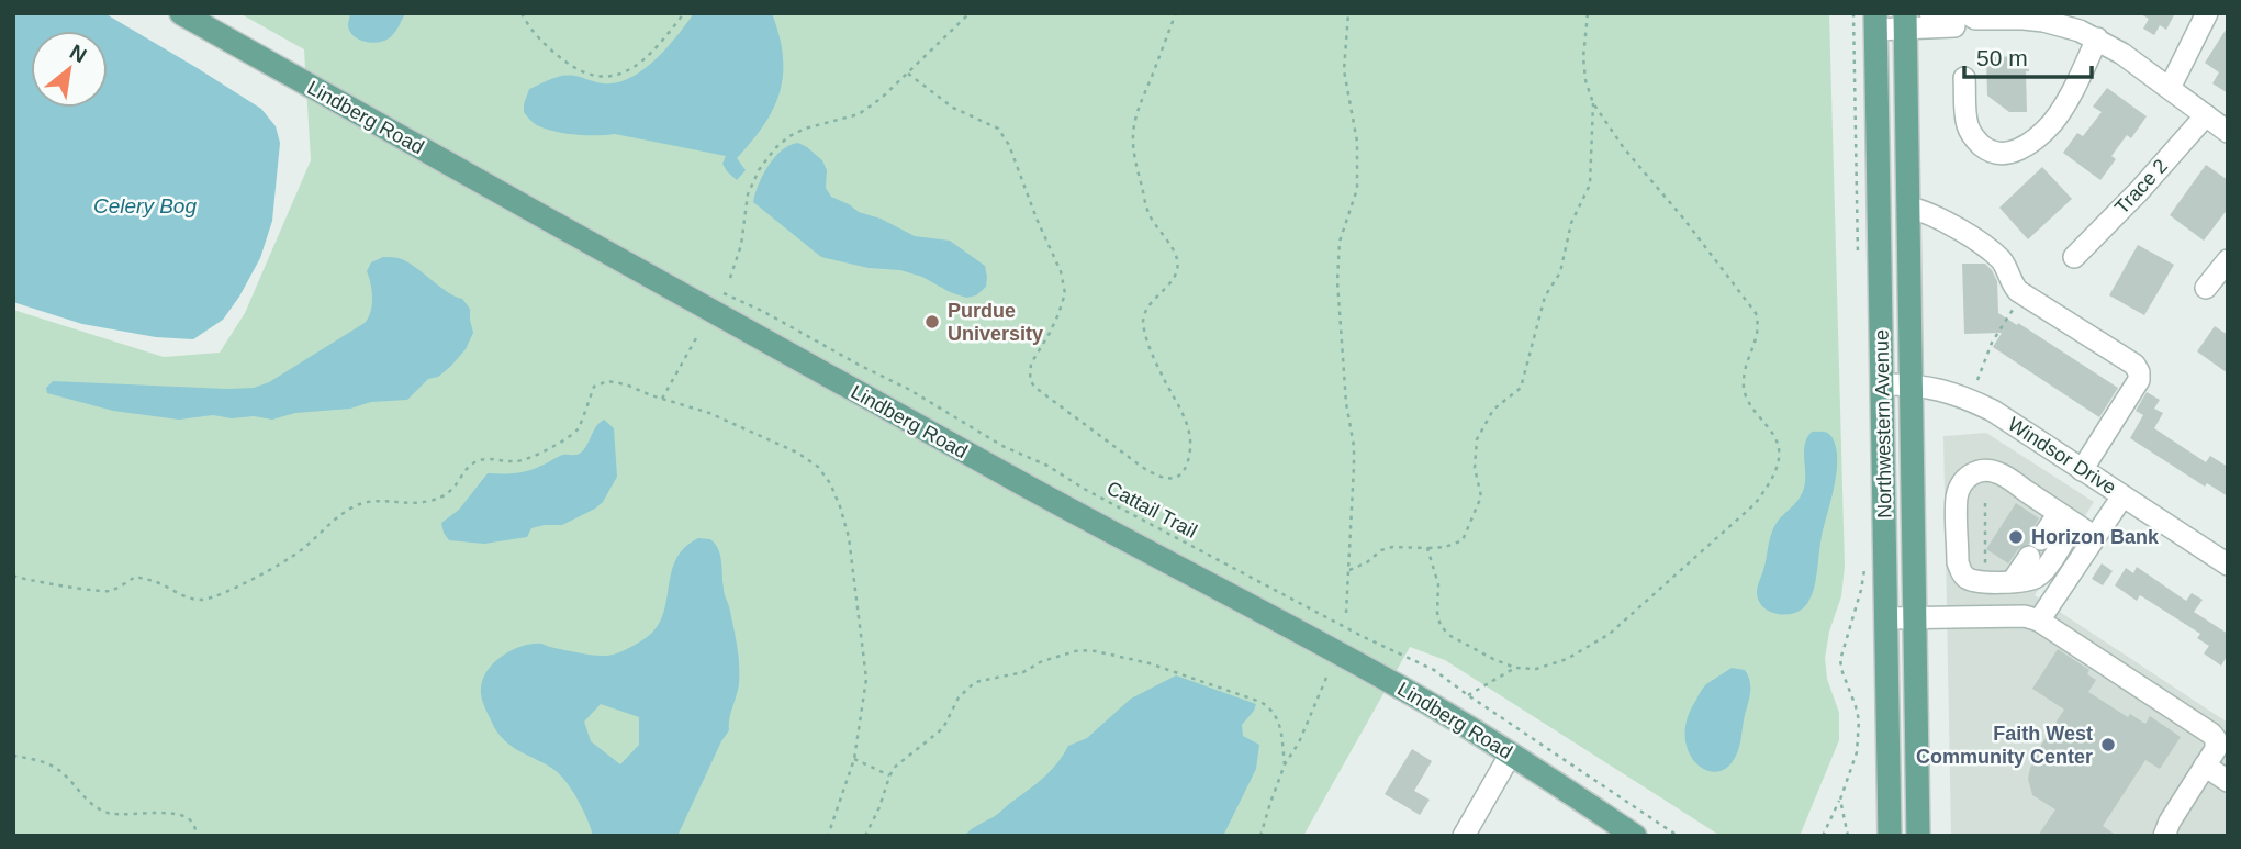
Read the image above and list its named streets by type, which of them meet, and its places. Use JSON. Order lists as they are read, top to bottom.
{
  "streets": {
    "main road": ["Lindberg Road", "Northwestern Avenue"],
    "street": ["Trace 2", "Windsor Drive"],
    "path": ["Cattail Trail"]
  },
  "crossings": [
    ["Northwestern Avenue", "Windsor Drive"]
  ],
  "water": ["Celery Bog"],
  "places": ["Purdue University", "Horizon Bank", "Faith West Community Center"],
  "scale_bar": "50 m",
  "north": "top right"
}
